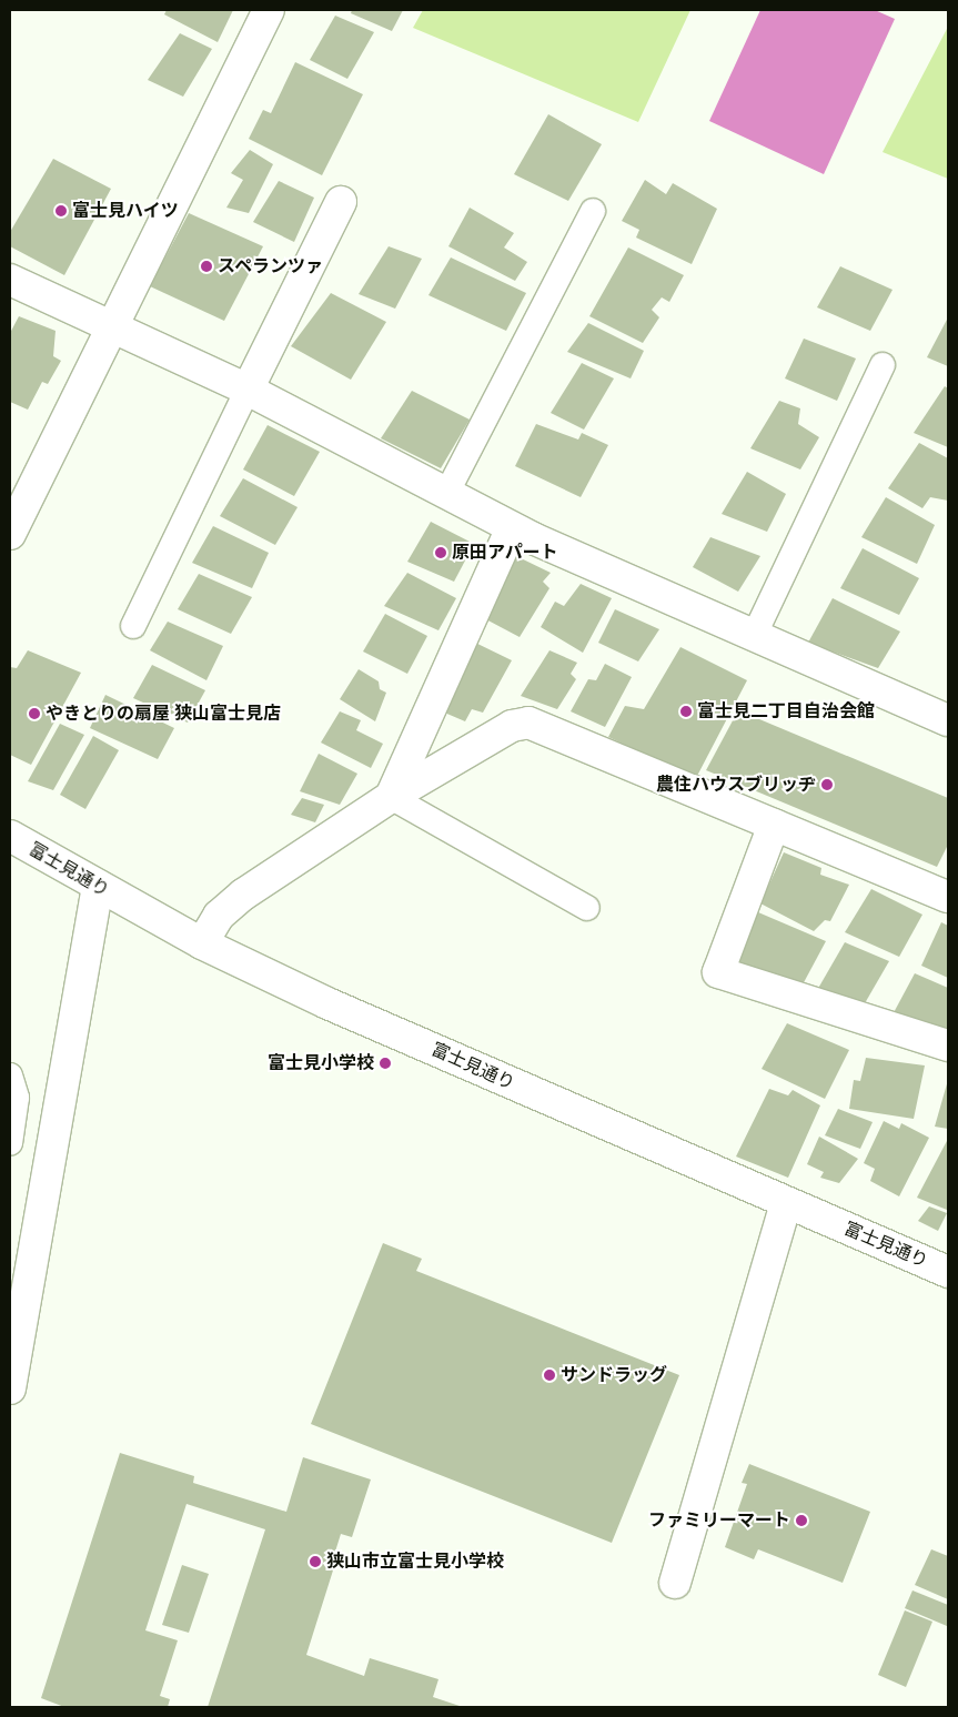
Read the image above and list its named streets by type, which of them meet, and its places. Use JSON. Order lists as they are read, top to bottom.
{
  "streets": {
    "street": ["富士見通り"]
  },
  "places": [
    "富士見ハイツ",
    "スペランツァ",
    "原田アパート",
    "富士見二丁目自治会館",
    "やきとりの扇屋 狭山富士見店",
    "農住ハウスブリッヂ",
    "富士見小学校",
    "サンドラッグ",
    "ファミリーマート",
    "狭山市立富士見小学校"
  ]
}
